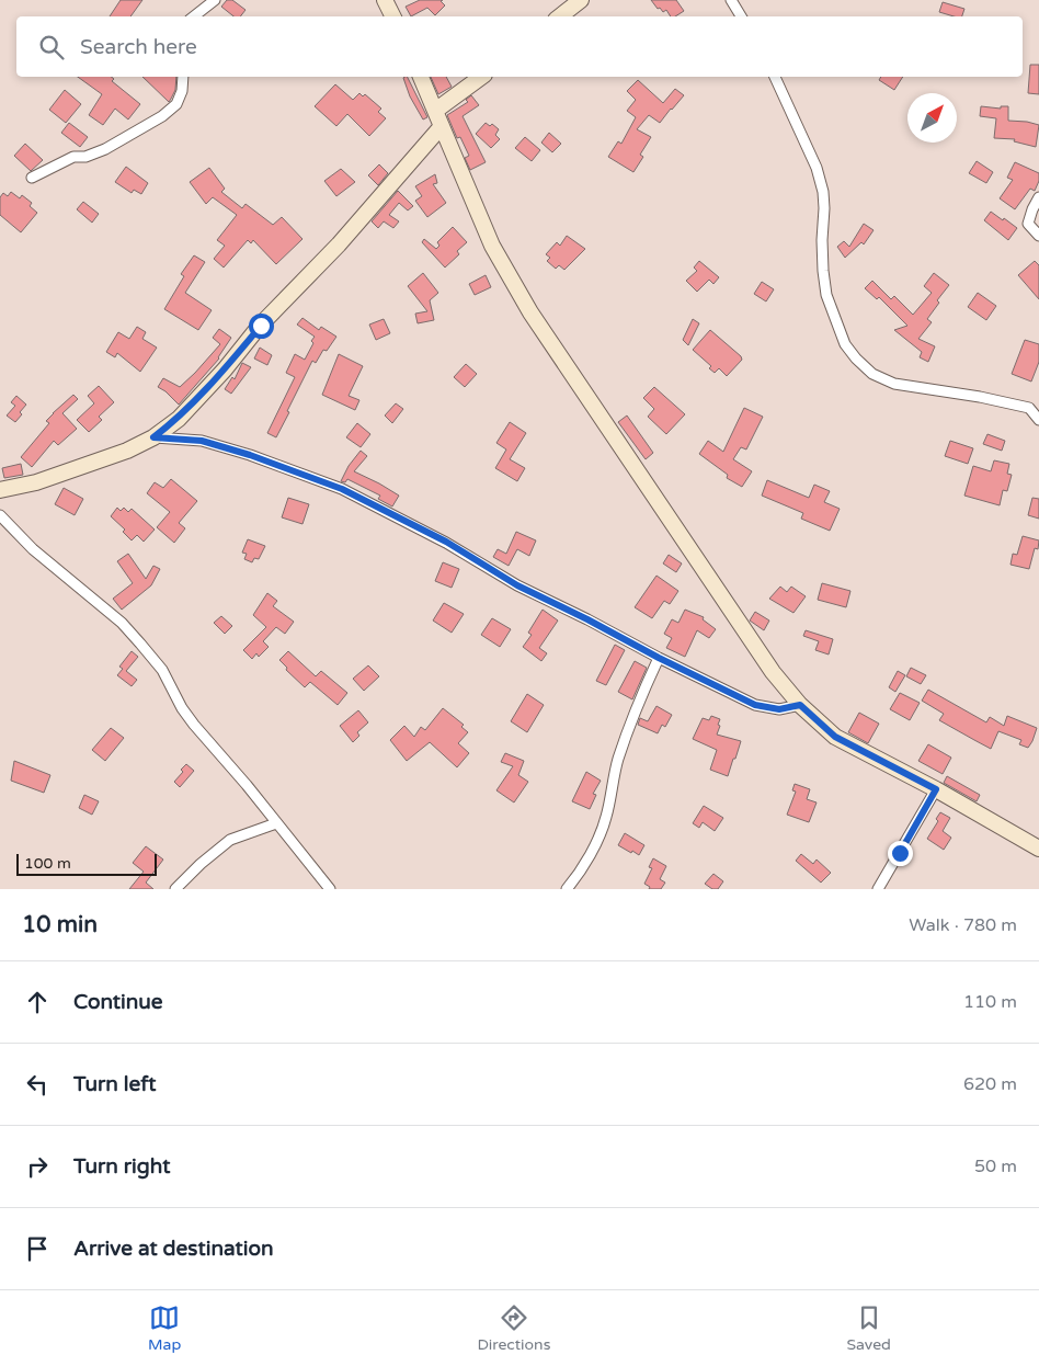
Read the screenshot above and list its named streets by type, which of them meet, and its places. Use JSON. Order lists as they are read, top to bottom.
{
  "scale_bar": "100 m",
  "north": "top right",
  "page": {
    "search": "Search here",
    "scale": "100 m",
    "heading": ["10 min", "Walk · 780 m"],
    "list": [
      ["Continue", "110 m"],
      ["Turn left", "620 m"],
      ["Turn right", "50 m"],
      "Arrive at destination"
    ],
    "nav": ["Map", "Directions", "Saved"]
  }
}
